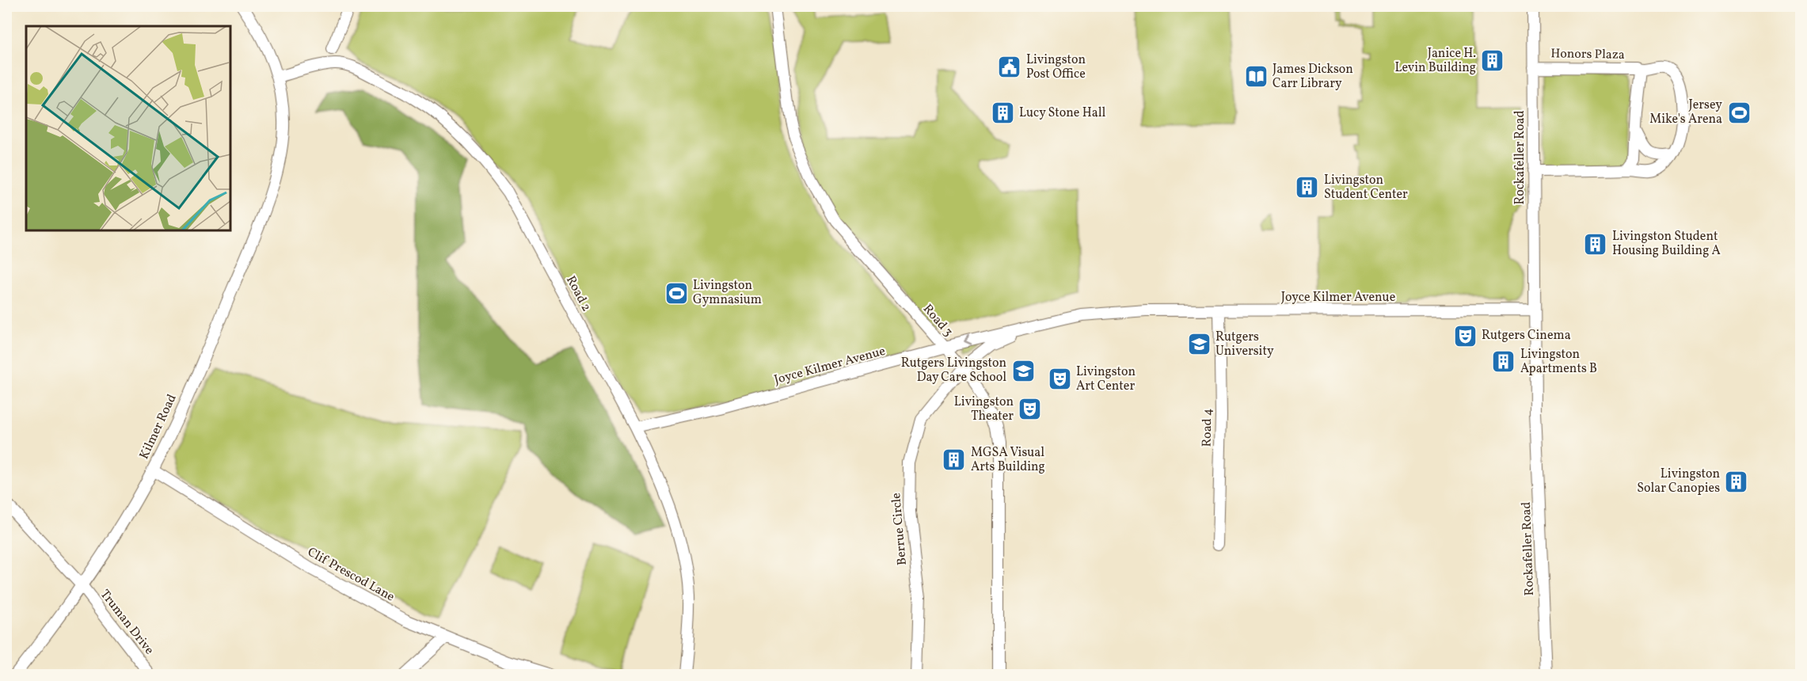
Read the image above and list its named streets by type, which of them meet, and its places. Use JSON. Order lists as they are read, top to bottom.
{
  "streets": {
    "street": [
      "Honors Plaza",
      "Rockafeller Road",
      "Road 2",
      "Joyce Kilmer Avenue",
      "Road 3",
      "Kilmer Road",
      "Road 4",
      "Berrue Circle",
      "Clif Prescod Lane",
      "Truman Drive"
    ]
  },
  "crossings": [
    ["Honors Plaza", "Rockafeller Road"],
    ["Rockafeller Road", "Joyce Kilmer Avenue"],
    ["Road 2", "Joyce Kilmer Avenue"],
    ["Road 2", "Kilmer Road"],
    ["Joyce Kilmer Avenue", "Road 3"],
    ["Joyce Kilmer Avenue", "Road 4"],
    ["Joyce Kilmer Avenue", "Berrue Circle"],
    ["Road 3", "Berrue Circle"],
    ["Kilmer Road", "Clif Prescod Lane"],
    ["Kilmer Road", "Truman Drive"]
  ],
  "places": {
    "building": [
      "Janice H. Levin Building",
      "Lucy Stone Hall",
      "Livingston Student Center",
      "Livingston Student Housing Building A",
      "Livingston Apartments B",
      "MGSA Visual Arts Building",
      "Livingston Solar Canopies"
    ],
    "public building": ["Livingston Post Office"],
    "library": ["James Dickson Carr Library"],
    "sports": ["Jersey Mike's Arena", "Livingston Gymnasium"],
    "theatre": ["Rutgers Cinema", "Livingston Art Center", "Livingston Theater"],
    "school or university": ["Rutgers University", "Rutgers Livingston Day Care School"]
  }
}
